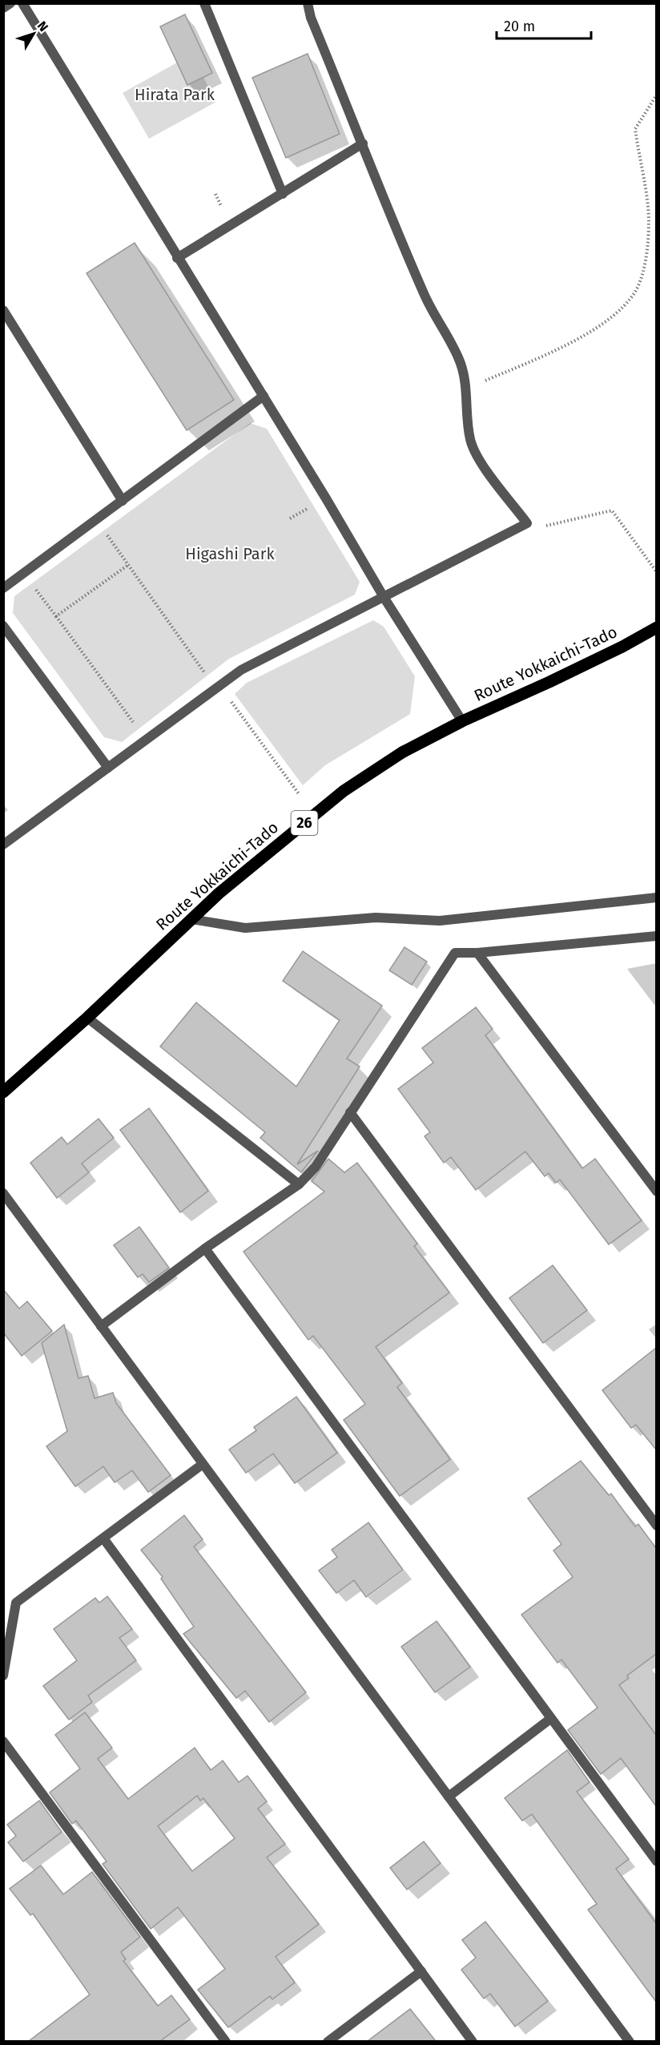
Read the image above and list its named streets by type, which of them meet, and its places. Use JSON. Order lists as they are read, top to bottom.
{
  "streets": {
    "main road": ["Route Yokkaichi-Tado", "26"]
  },
  "parks": ["Hirata Park", "Higashi Park"],
  "scale_bar": "20 m",
  "north": "top right"
}
